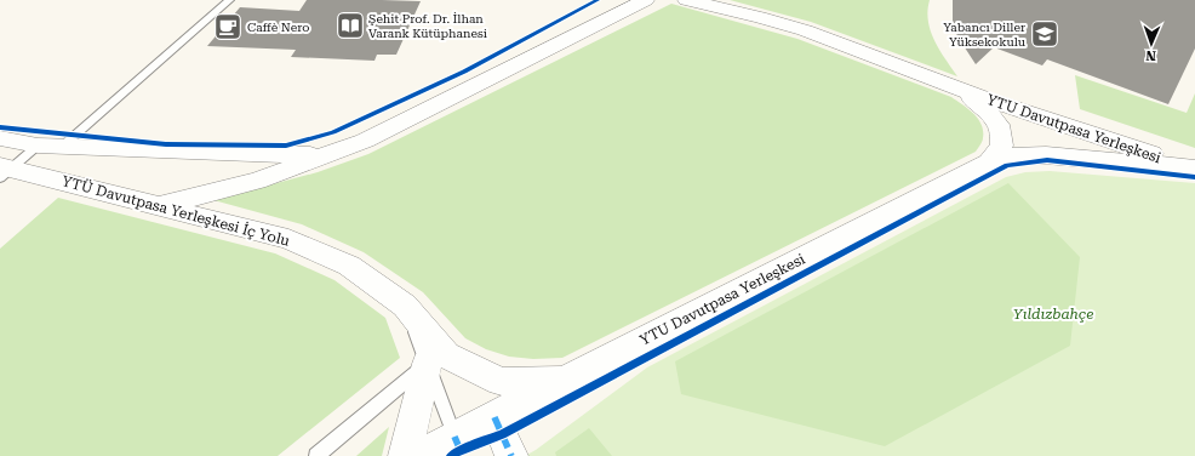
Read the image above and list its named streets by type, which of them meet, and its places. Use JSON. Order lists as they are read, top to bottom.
{
  "streets": {
    "street": ["YTU Davutpasa Yerleşkesi", "YTÜ Davutpasa Yerleşkesi İç Yolu"]
  },
  "crossings": [
    ["YTU Davutpasa Yerleşkesi", "YTÜ Davutpasa Yerleşkesi İç Yolu"]
  ],
  "parks": ["Yıldızbahçe"],
  "places": {
    "library": ["Şehit Prof. Dr. İlhan Varank Kütüphanesi"],
    "cafe": ["Caffè Nero"],
    "school or university": ["Yabancı Diller Yüksekokulu"]
  },
  "north": "bottom"
}
